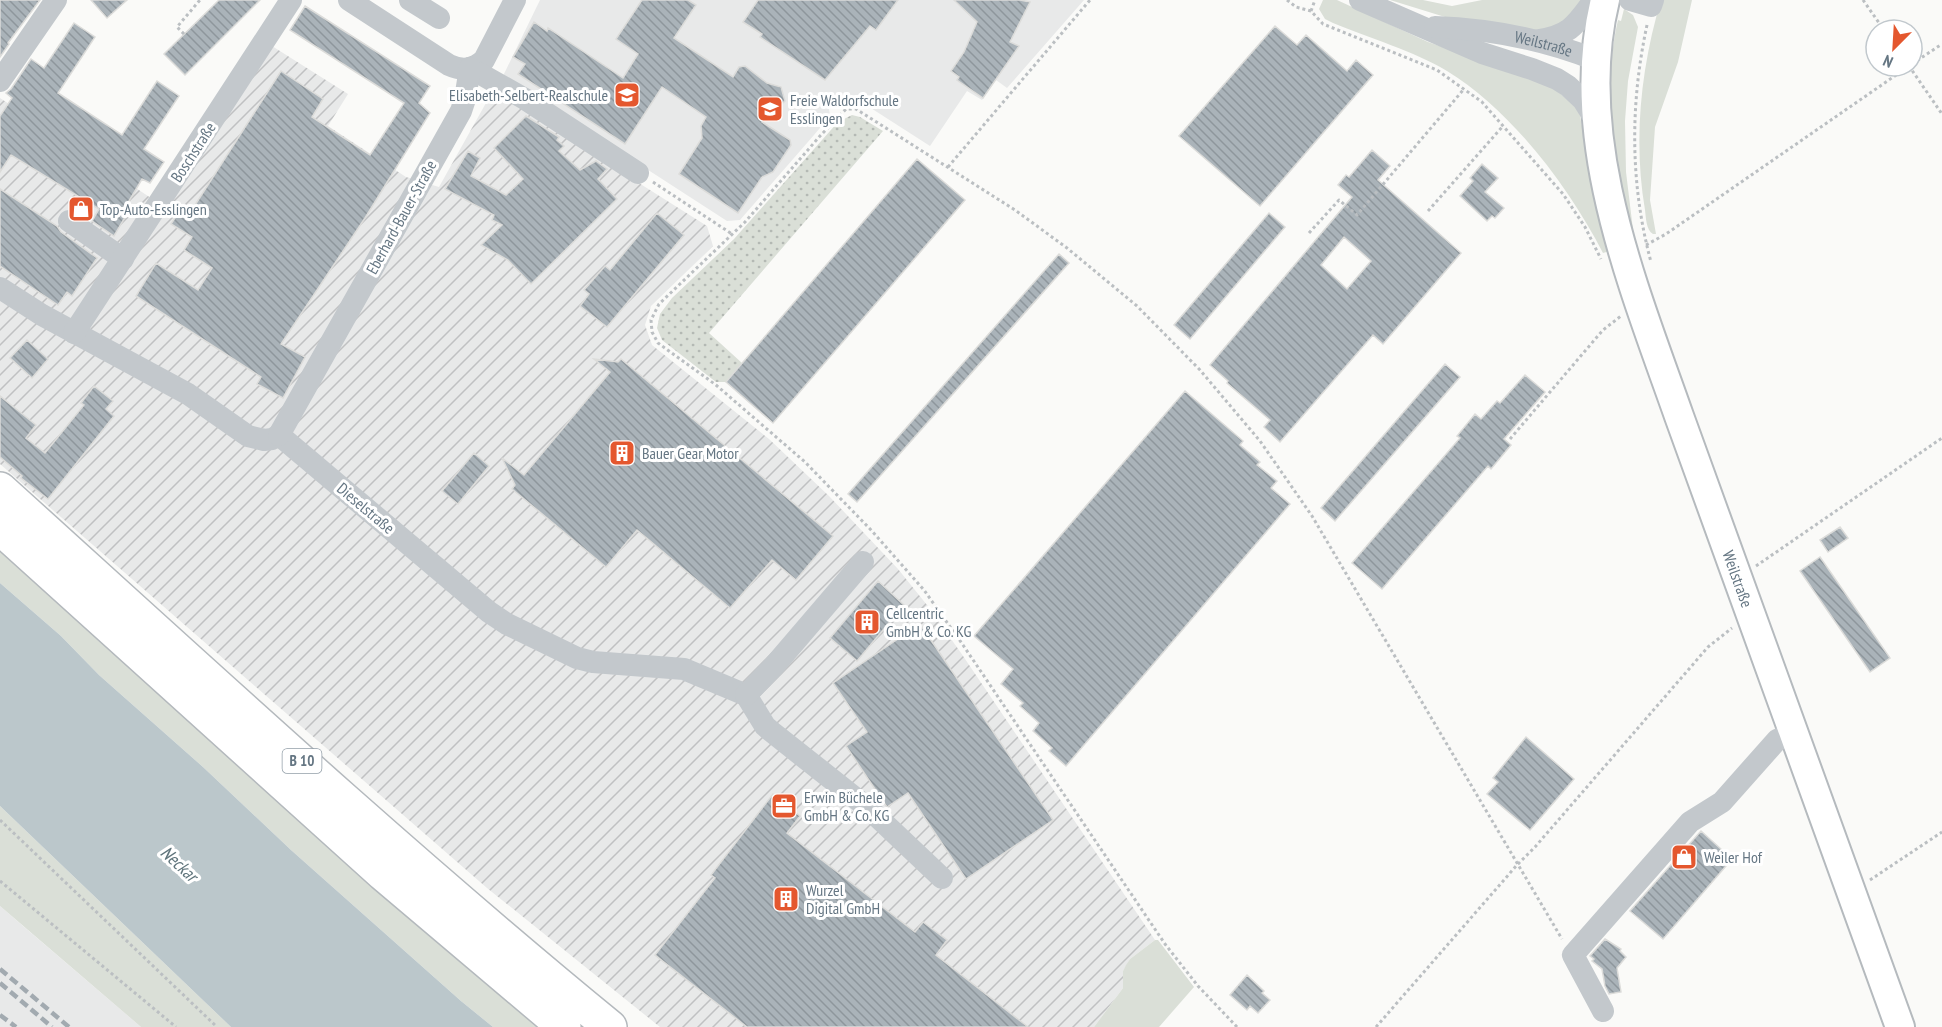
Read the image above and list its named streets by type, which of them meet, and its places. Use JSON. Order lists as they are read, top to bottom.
{
  "streets": {
    "highway": ["B 10"],
    "main road": ["Weilstraße"],
    "street": ["Boschstraße", "Eberhard-Bauer-Straße", "Dieselstraße"]
  },
  "crossings": [
    ["Eberhard-Bauer-Straße", "Dieselstraße"]
  ],
  "water": ["Neckar"],
  "places": {
    "school or university": ["Elisabeth-Selbert-Realschule", "Freie Waldorfschule Esslingen"],
    "shop": ["Top-Auto-Esslingen", "Weiler Hof"],
    "building": ["Bauer Gear Motor", "Cellcentric GmbH & Co. KG", "Wurzel Digital GmbH"],
    "office": ["Erwin Büchele GmbH & Co. KG"]
  },
  "north": "bottom left"
}
